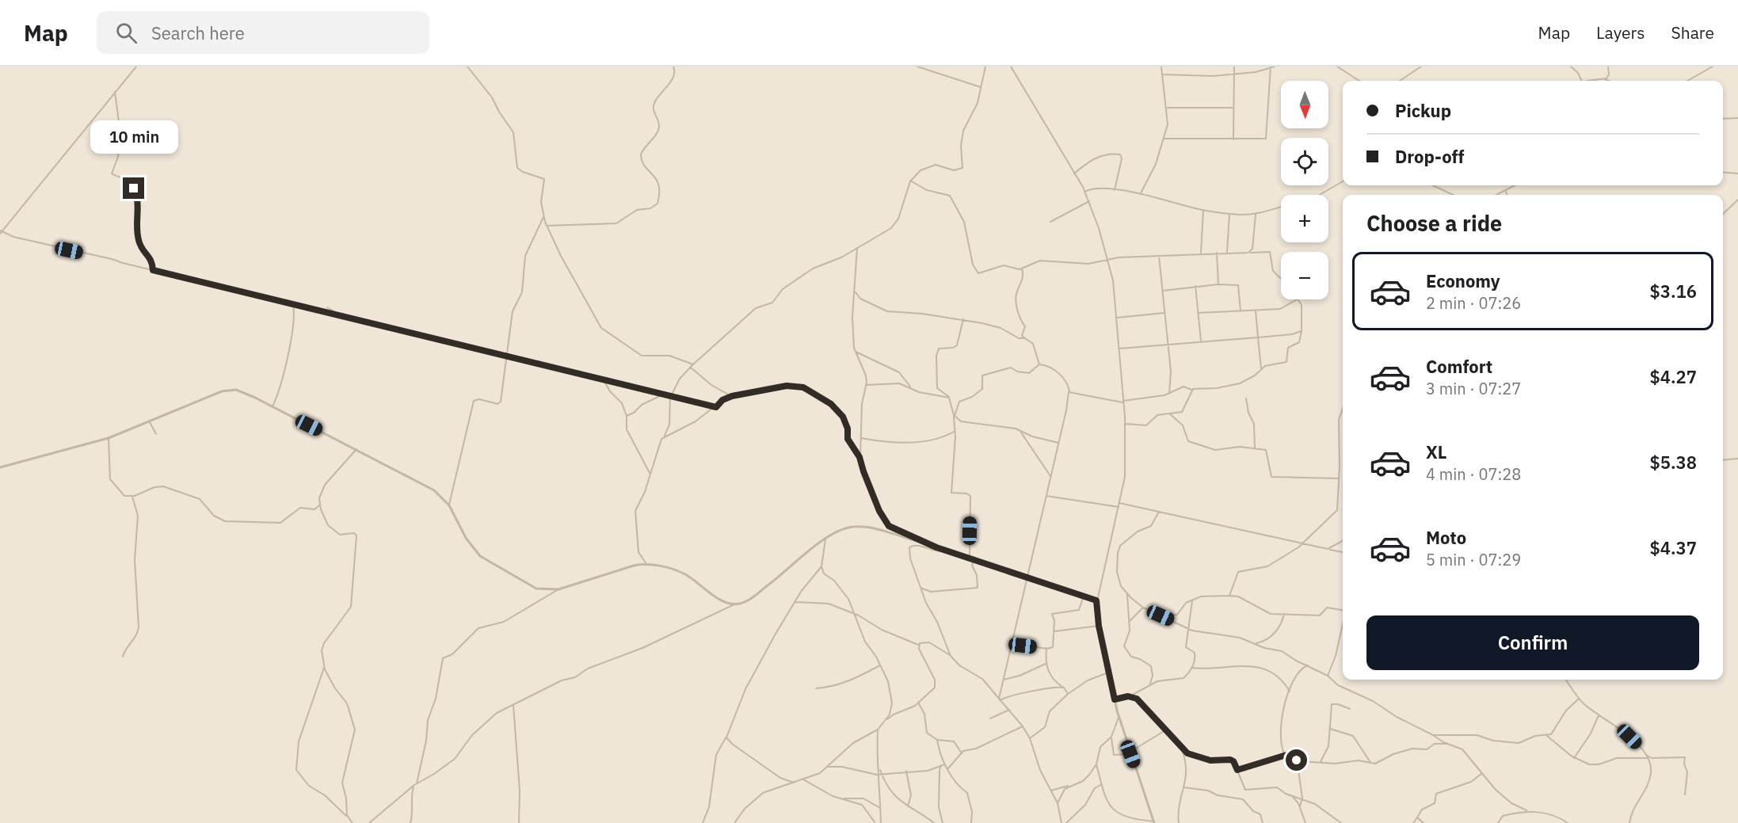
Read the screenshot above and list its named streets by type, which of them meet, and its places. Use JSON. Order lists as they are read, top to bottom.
{
  "north": "bottom",
  "page": {
    "header": "Map",
    "search": "Search here",
    "nav": ["Map", "Layers", "Share"],
    "map_buttons": ["+", "−"],
    "banner": ["Pickup", "Drop-off"],
    "bubble": "10 min",
    "heading": "Choose a ride",
    "list": [
      {
        "name": "Economy",
        "note": "2 min · 07:26",
        "value": "$3.16"
      },
      {
        "name": "Comfort",
        "note": "3 min · 07:27",
        "value": "$4.27"
      },
      {
        "name": "XL",
        "note": "4 min · 07:28",
        "value": "$5.38"
      },
      {
        "name": "Moto",
        "note": "5 min · 07:29",
        "value": "$4.37"
      }
    ],
    "buttons": "Confirm"
  }
}
